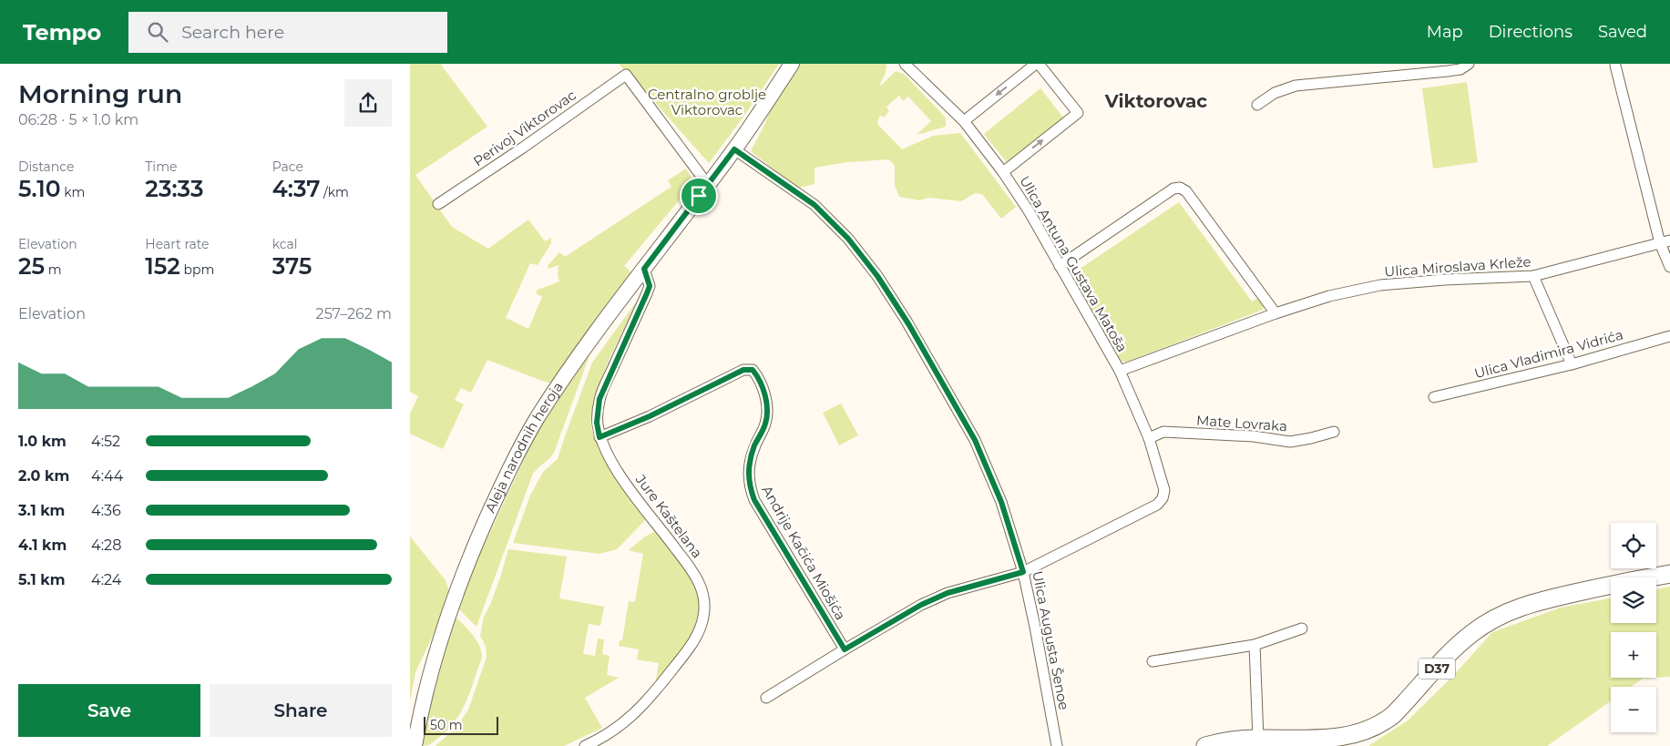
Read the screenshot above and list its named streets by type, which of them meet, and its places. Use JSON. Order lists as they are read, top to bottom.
{
  "streets": {
    "main road": ["Aleja narodnih heroja", "D37"],
    "street": [
      "Perivoj Viktorovac",
      "Ulica Antuna Gustava Matoša",
      "Ulica Miroslava Krleže",
      "Ulica Vladimira Vidrića",
      "Mate Lovraka",
      "Jure Kaštelana",
      "Andrije Kačića Miošića",
      "Ulica Augusta Šenoe"
    ]
  },
  "crossings": [
    ["Perivoj Viktorovac", "Aleja narodnih heroja"],
    ["Ulica Antuna Gustava Matoša", "Ulica Miroslava Krleže"],
    ["Ulica Antuna Gustava Matoša", "Mate Lovraka"],
    ["Ulica Antuna Gustava Matoša", "Ulica Augusta Šenoe"],
    ["Aleja narodnih heroja", "Jure Kaštelana"],
    ["Aleja narodnih heroja", "Ulica Augusta Šenoe"],
    ["Jure Kaštelana", "Andrije Kačića Miošića"]
  ],
  "districts": ["Viktorovac"],
  "parks": ["Centralno groblje Viktorovac"],
  "scale_bar": "50 m",
  "page": {
    "header": "Tempo",
    "search": "Search here",
    "nav": ["Map", "Directions", "Saved"],
    "heading": ["Morning run", "06:28 · 5 × 1.0 km"],
    "stats": [
      ["Distance", "5.10 km"],
      ["Time", "23:33"],
      ["Pace", "4:37 /km"],
      ["Elevation", "25 m"],
      ["Heart rate", "152 bpm"],
      ["kcal", "375"]
    ],
    "chart": ["Elevation", "257–262 m"],
    "list": [
      {
        "name": "1.0 km",
        "note": "4:52"
      },
      {
        "name": "2.0 km",
        "note": "4:44"
      },
      {
        "name": "3.1 km",
        "note": "4:36"
      },
      {
        "name": "4.1 km",
        "note": "4:28"
      },
      {
        "name": "5.1 km",
        "note": "4:24"
      }
    ],
    "map_buttons": ["+", "−"],
    "buttons": ["Save", "Share"],
    "scale": "50 m"
  }
}
